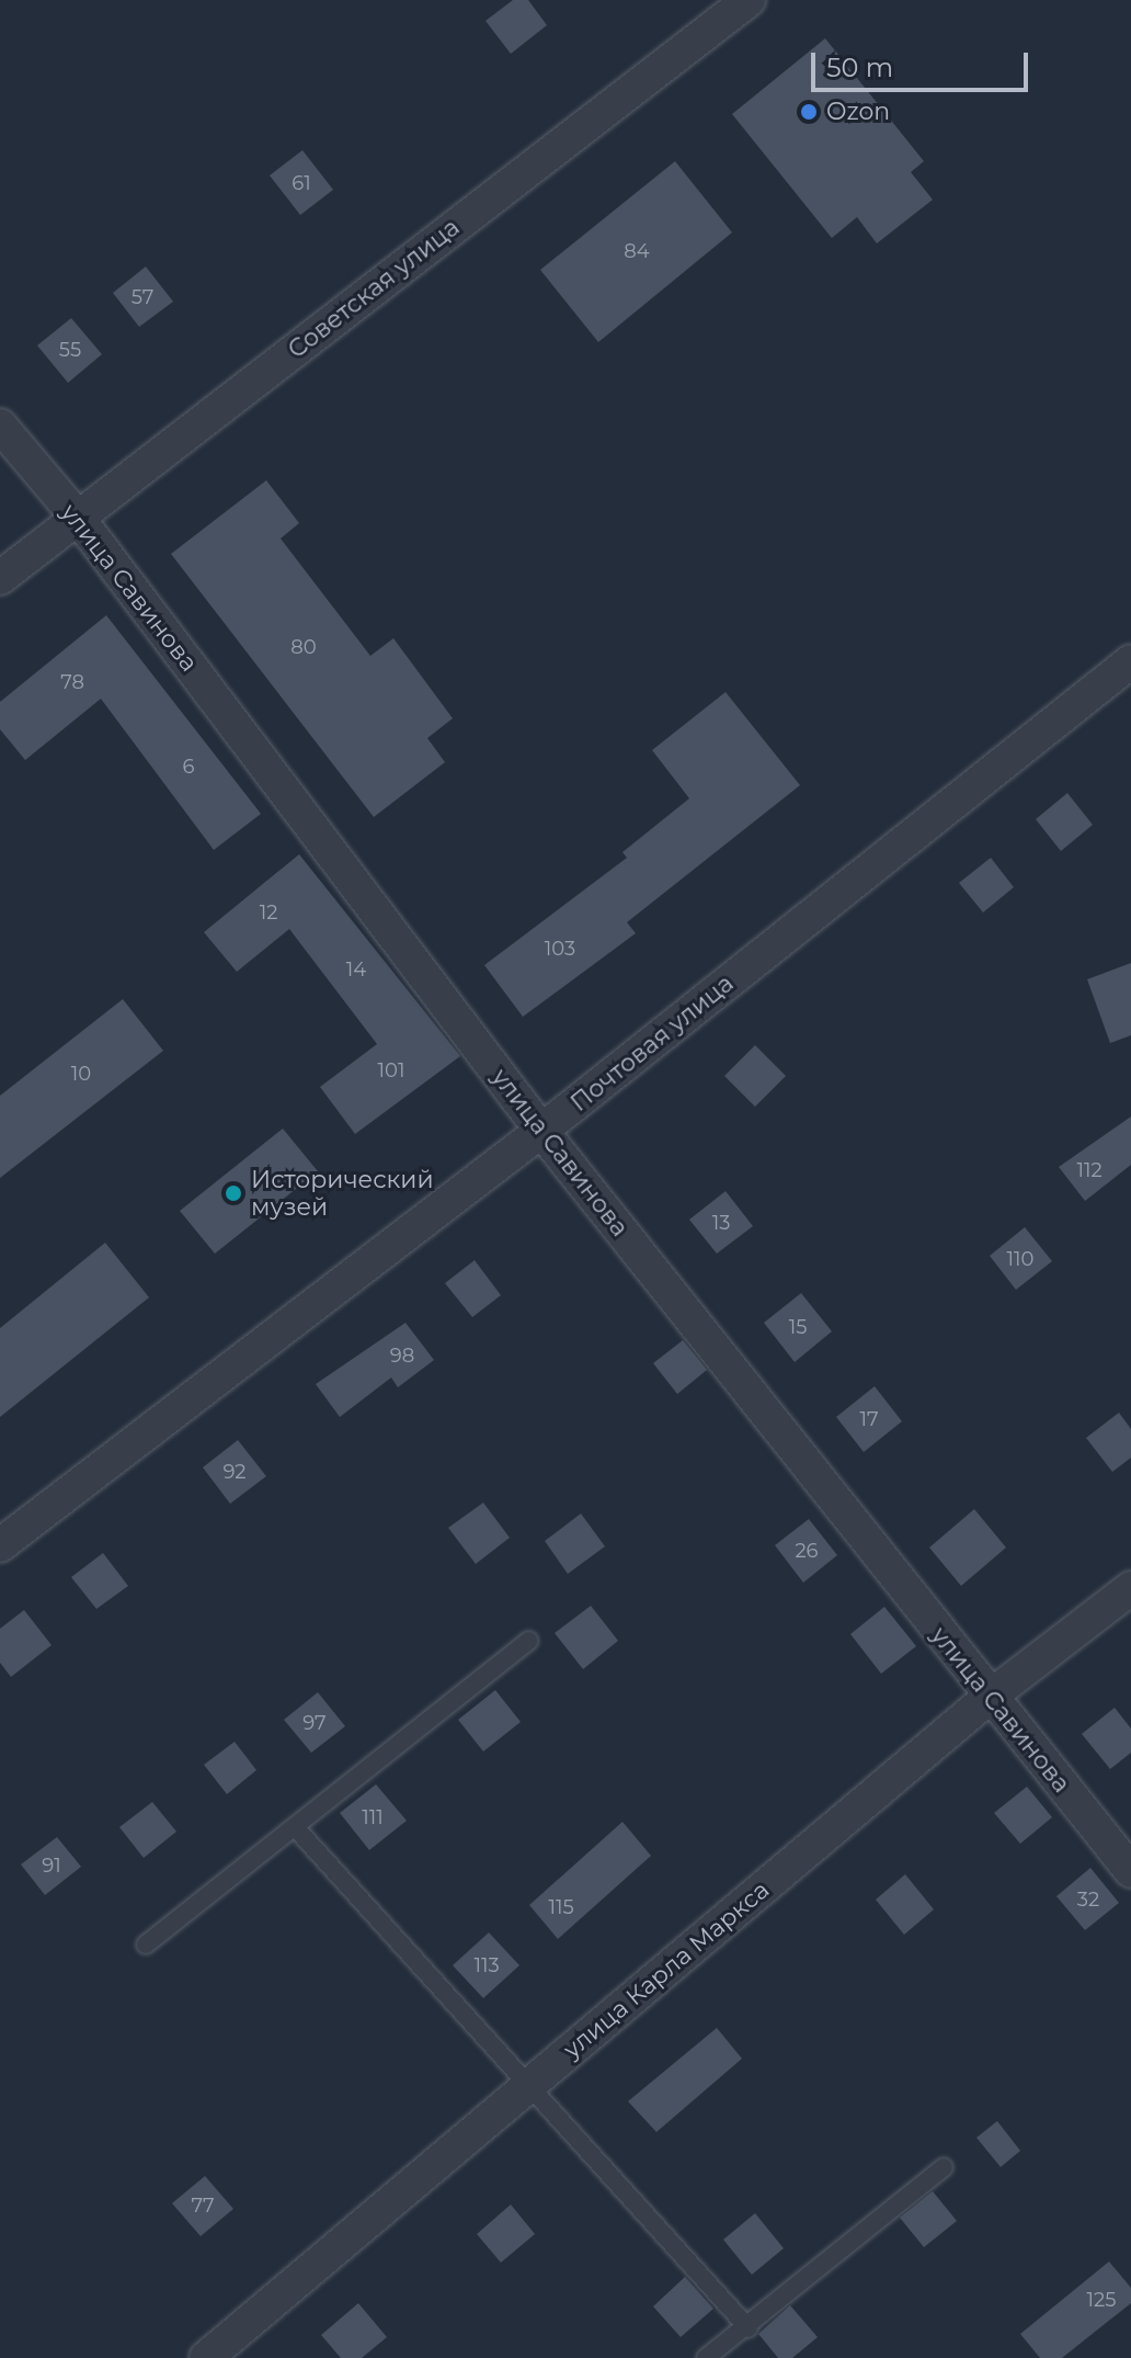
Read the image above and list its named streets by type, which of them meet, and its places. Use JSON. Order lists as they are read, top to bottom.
{
  "streets": {
    "street": [
      "Советская улица",
      "улица Савинова",
      "Почтовая улица",
      "улица Карла Маркса"
    ]
  },
  "crossings": [
    ["Советская улица", "улица Савинова"],
    ["улица Савинова", "Почтовая улица"],
    ["улица Савинова", "улица Карла Маркса"]
  ],
  "places": ["Ozon", "Исторический музей"],
  "house_numbers": [
    "61",
    "84",
    "57",
    "55",
    "80",
    "78",
    "6",
    "12",
    "103",
    "14",
    "101",
    "10",
    "112",
    "13",
    "110",
    "15",
    "98",
    "17",
    "92",
    "26",
    "97",
    "111",
    "91",
    "32",
    "115",
    "113",
    "77",
    "125"
  ],
  "scale_bar": "50 m"
}
